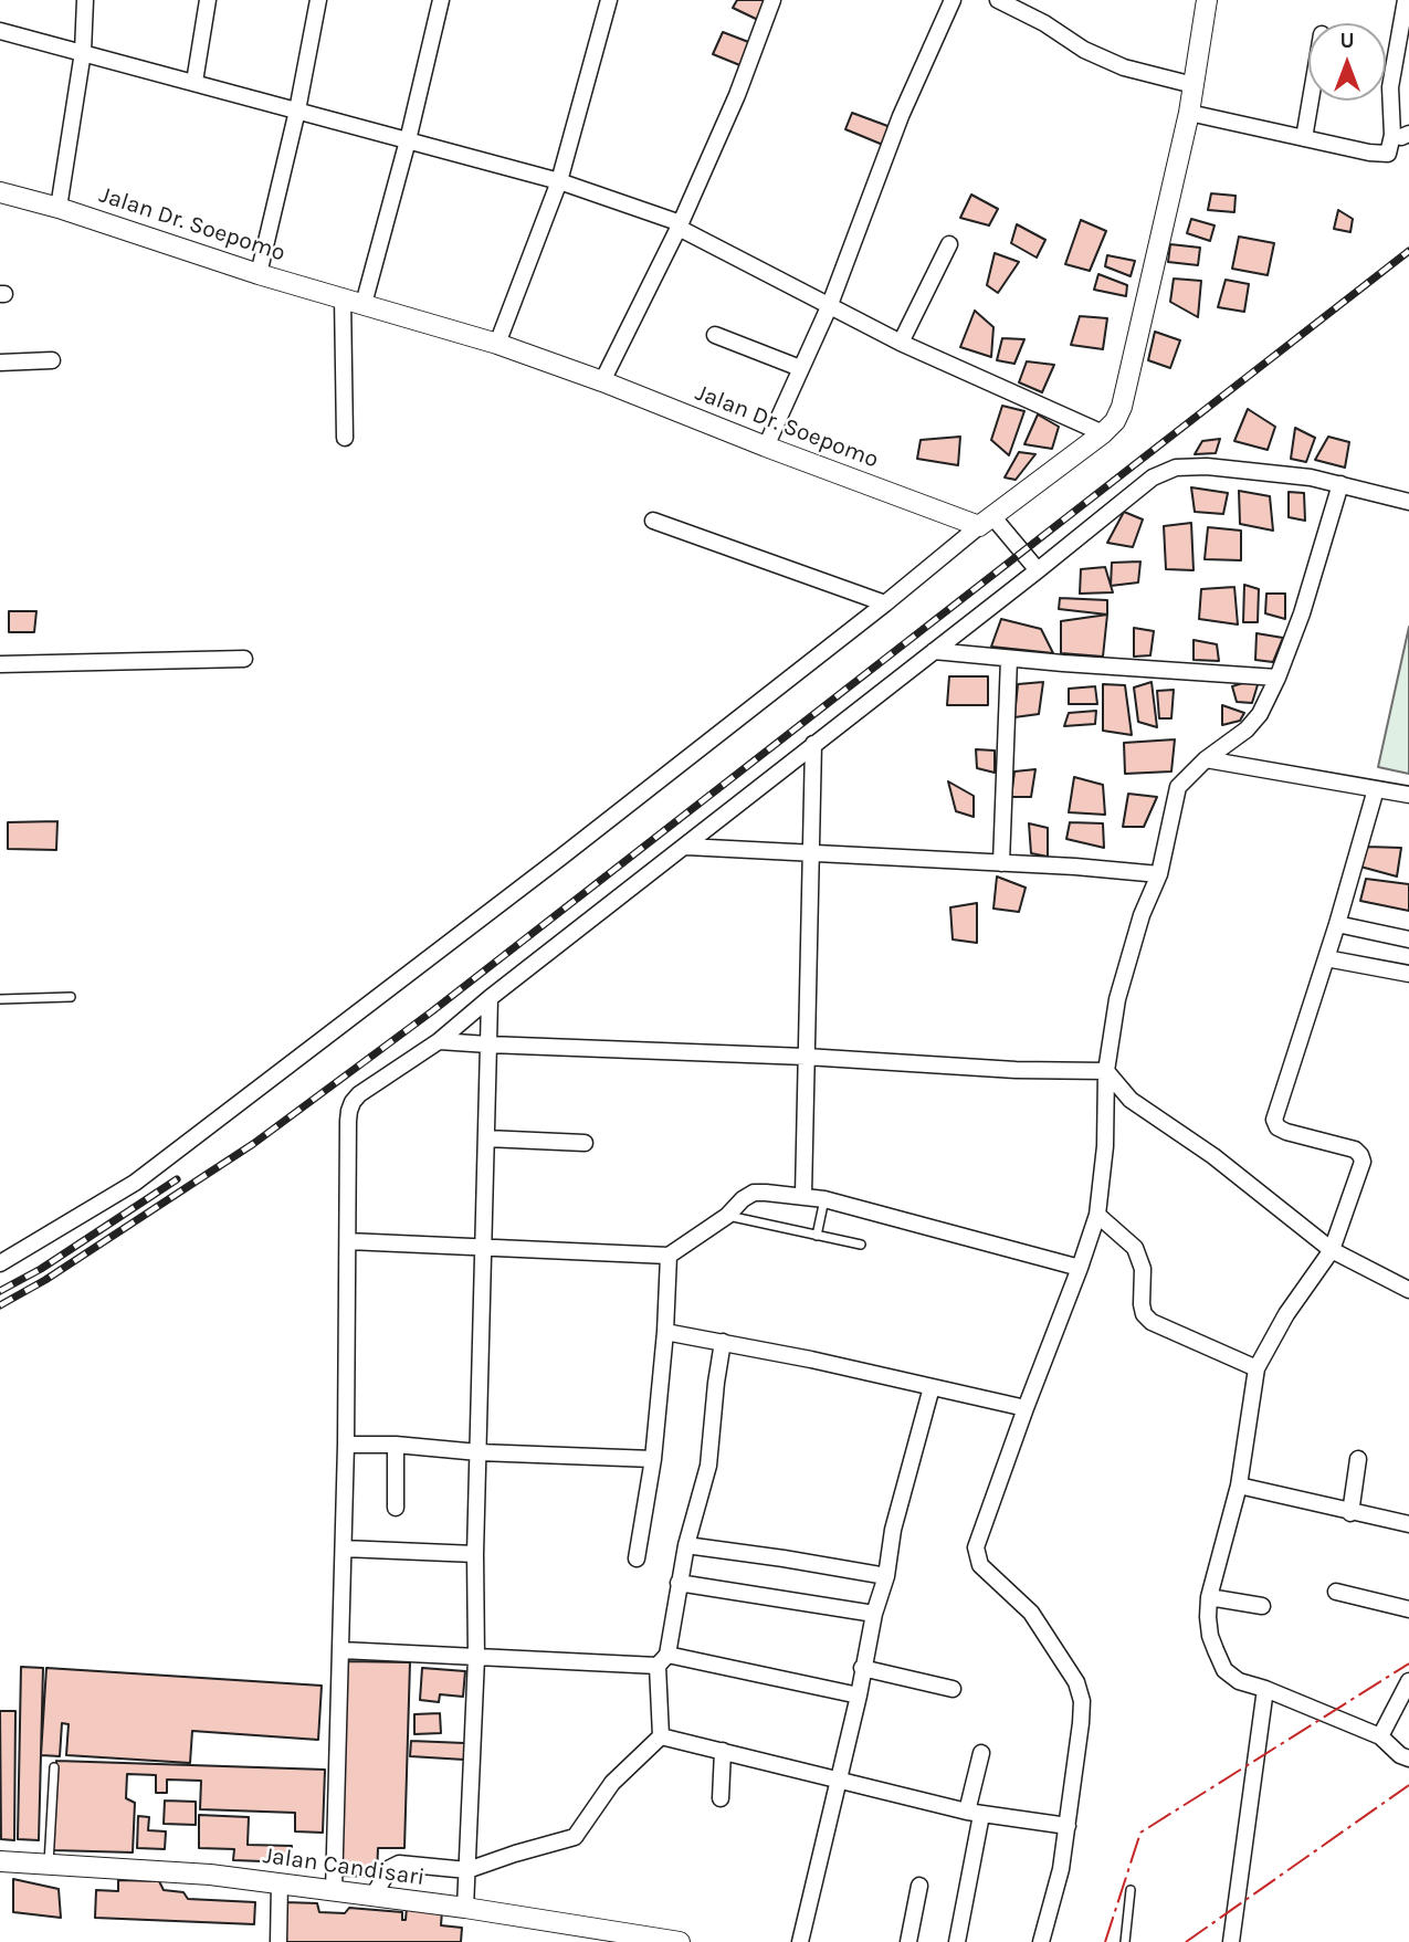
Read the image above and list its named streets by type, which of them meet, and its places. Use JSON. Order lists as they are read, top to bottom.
{
  "streets": {
    "street": ["Jalan Dr. Soepomo", "Jalan Candisari"]
  },
  "north": "top"
}
